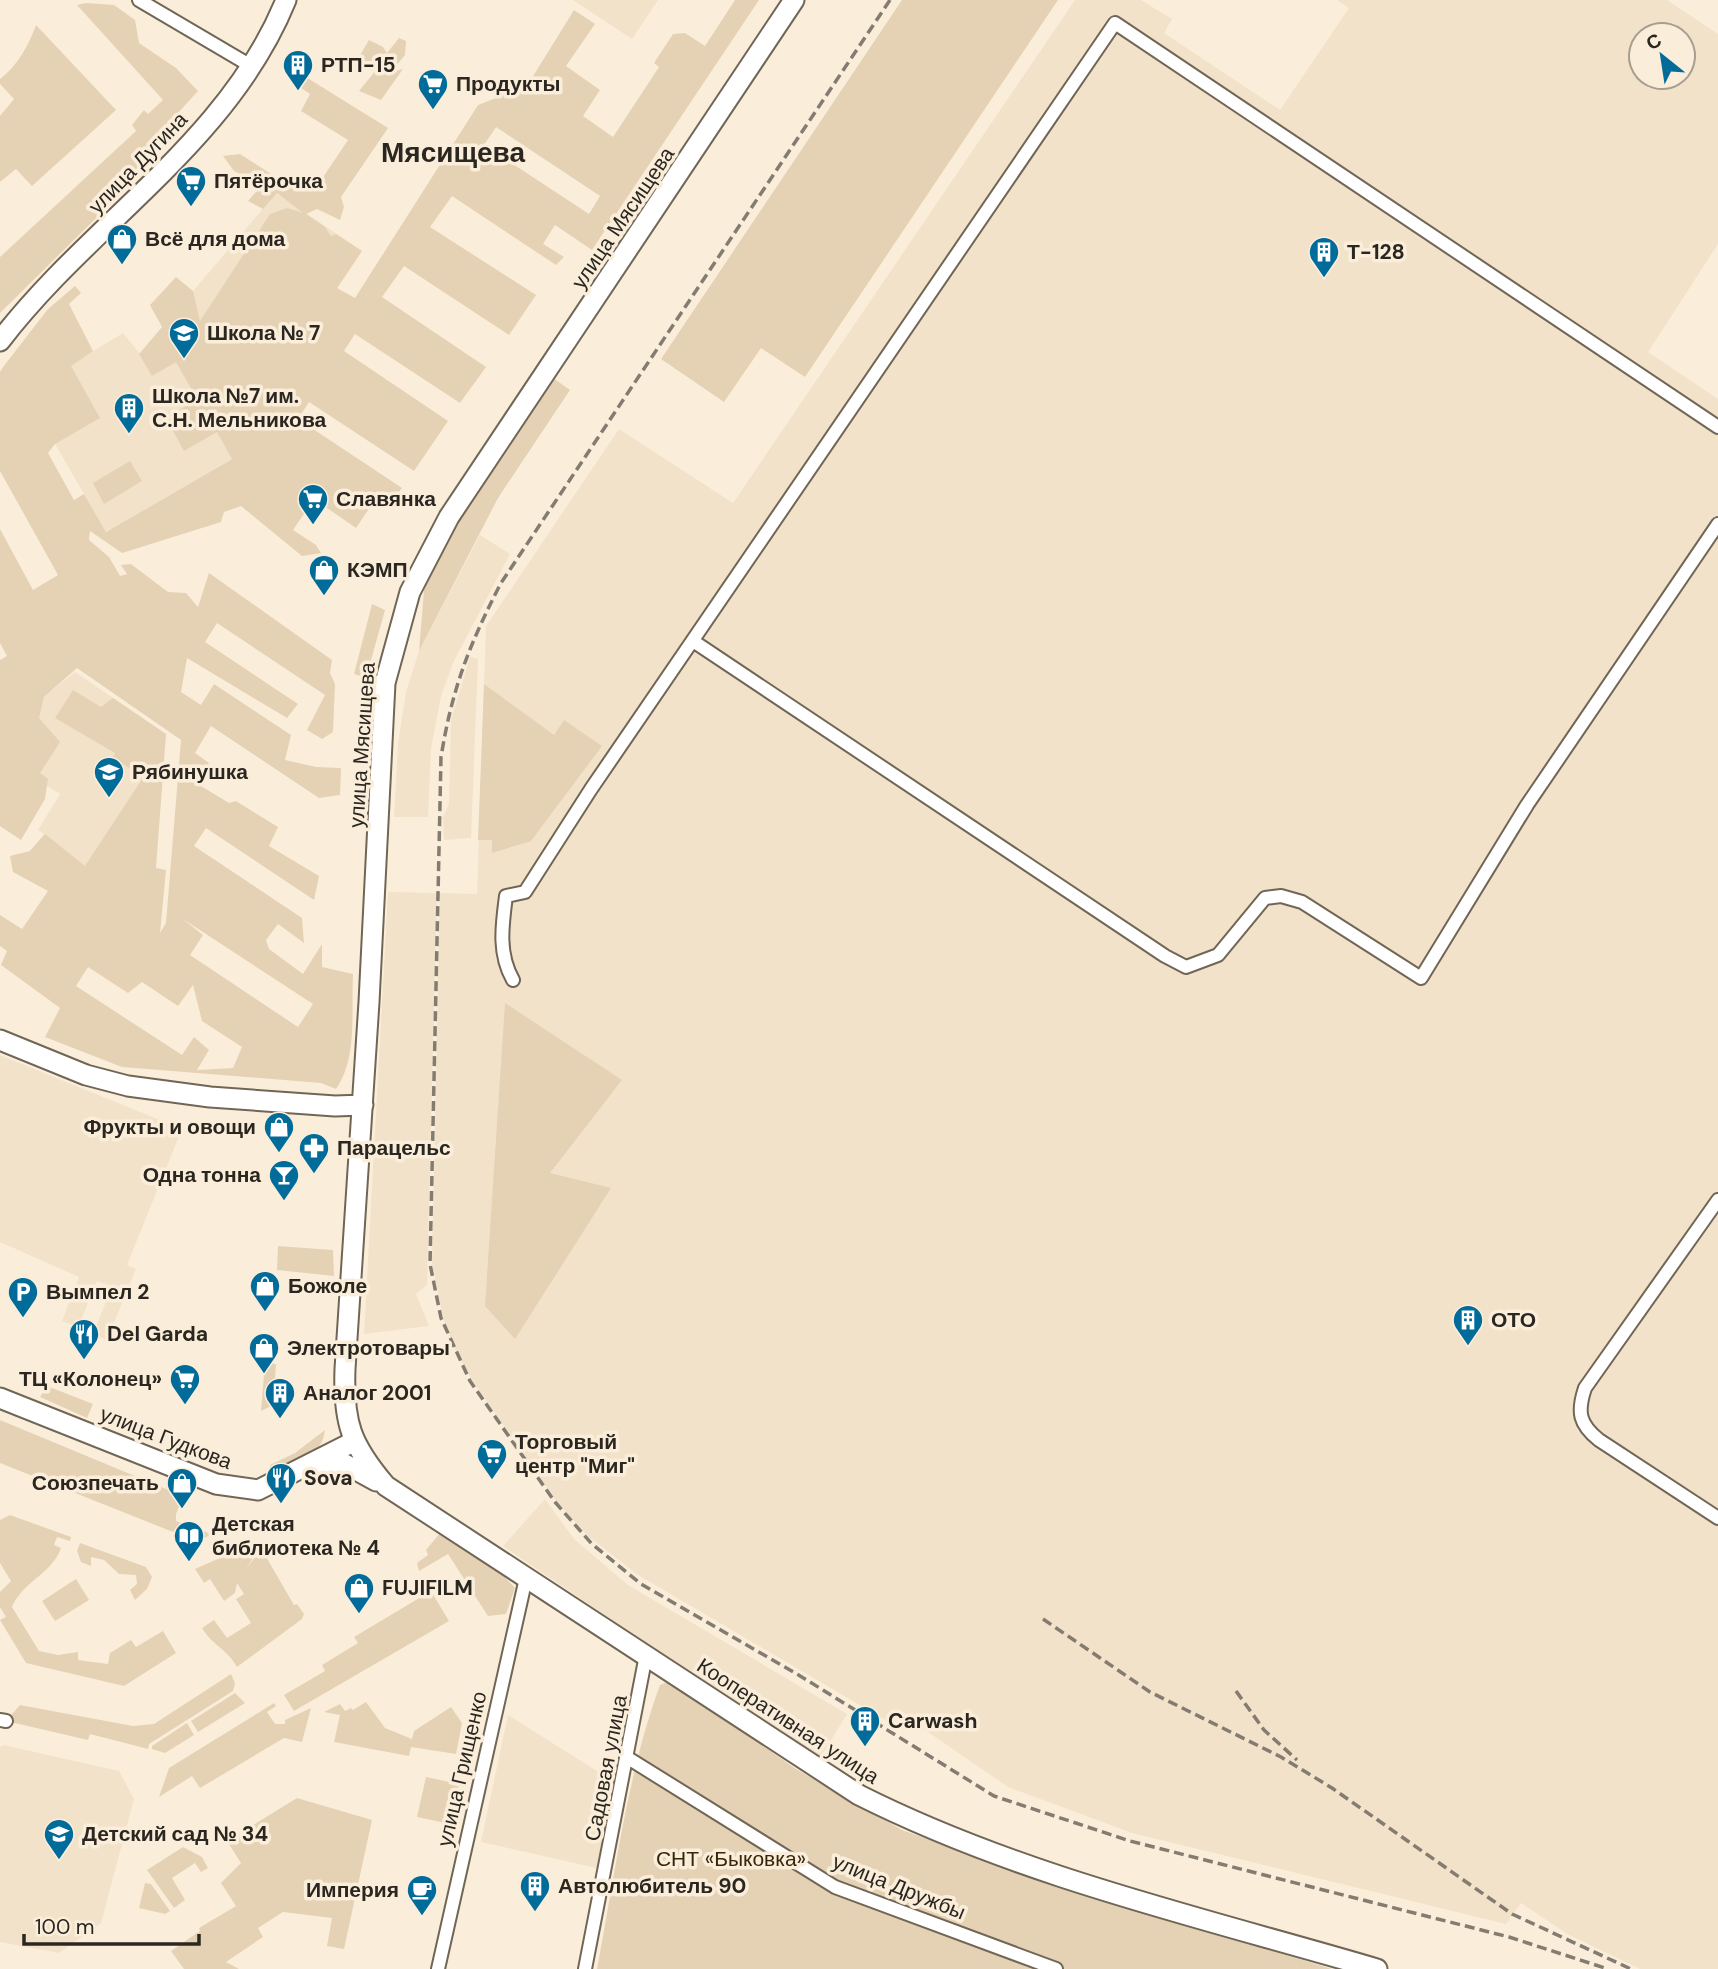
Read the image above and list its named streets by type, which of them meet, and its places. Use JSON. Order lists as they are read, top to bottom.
{
  "streets": {
    "main road": [
      "улица Дугина",
      "улица Мясищева",
      "улица Гудкова",
      "Кооперативная улица"
    ],
    "street": ["Садовая улица", "улица Грищенко", "улица Дружбы"]
  },
  "crossings": [
    ["улица Мясищева", "улица Гудкова"],
    ["улица Мясищева", "Кооперативная улица"],
    ["улица Гудкова", "Кооперативная улица"],
    ["Кооперативная улица", "Садовая улица"],
    ["Кооперативная улица", "улица Грищенко"],
    ["Садовая улица", "улица Дружбы"]
  ],
  "districts": ["Мясищева"],
  "parks": ["СНТ «Быковка»"],
  "places": {
    "building": [
      "РТП-15",
      "Т-128",
      "Школа №7 им. С.Н. Мельникова",
      "ОТО",
      "Аналог 2001",
      "Carwash",
      "Автолюбитель 90"
    ],
    "supermarket": [
      "Продукты",
      "Пятёрочка",
      "Славянка",
      "ТЦ «Колонец»",
      "Торговый центр \"Миг\""
    ],
    "shop": [
      "Всё для дома",
      "КЭМП",
      "Фрукты и овощи",
      "Божоле",
      "Электротовары",
      "Союзпечать",
      "FUJIFILM"
    ],
    "school or university": ["Школа № 7", "Рябинушка", "Детский сад № 34"],
    "pharmacy": ["Парацельс"],
    "bar": ["Одна тонна"],
    "parking": ["Вымпел 2"],
    "restaurant": ["Del Garda", "Sova"],
    "library": ["Детская библиотека № 4"],
    "cafe": ["Империя"]
  },
  "scale_bar": "100 m",
  "north": "top left"
}
